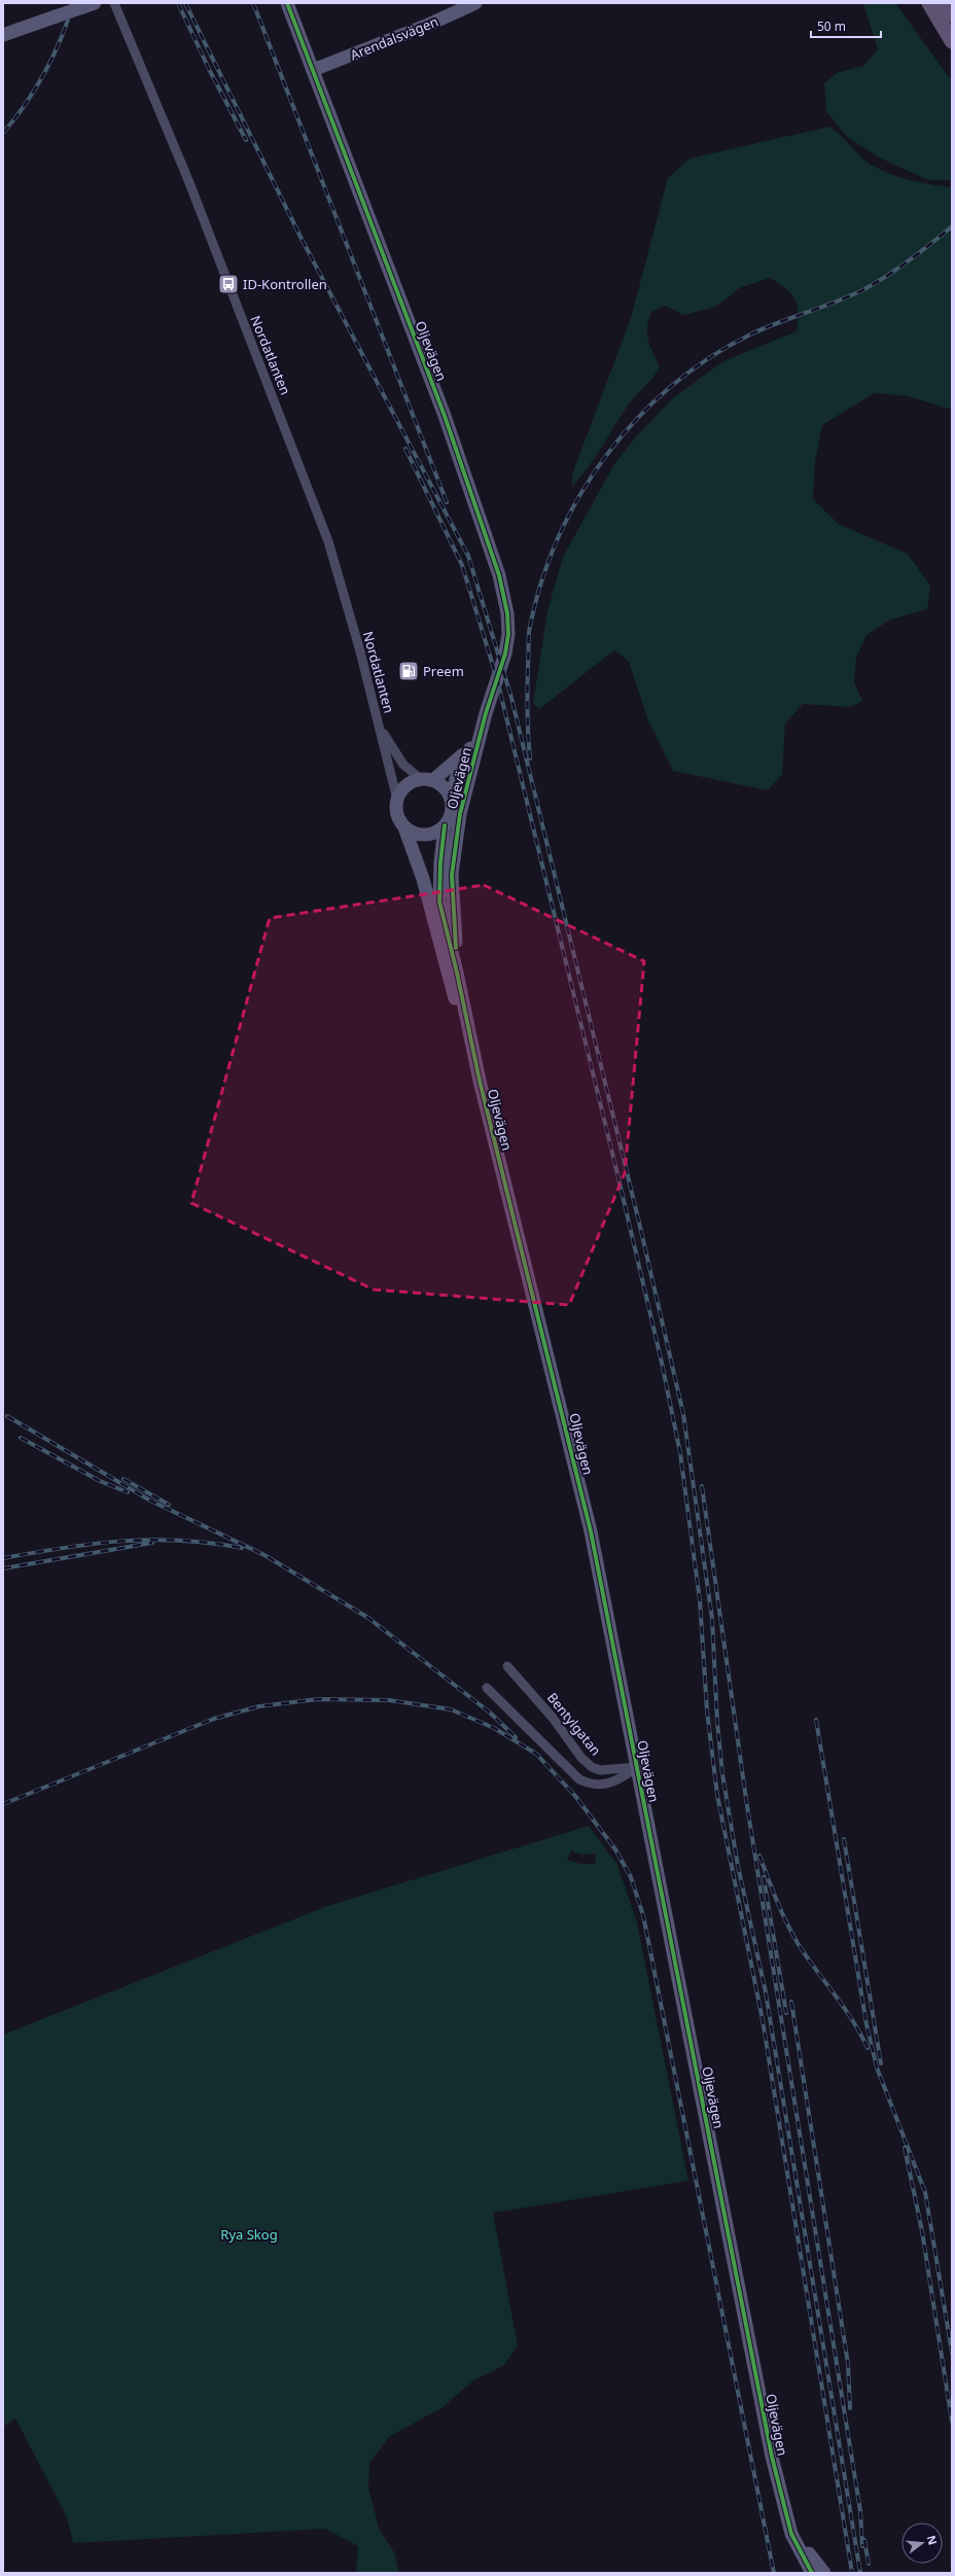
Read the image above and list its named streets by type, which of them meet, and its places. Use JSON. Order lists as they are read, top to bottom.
{
  "streets": {
    "street": [
      "Arendalsvägen",
      "Oljevägen",
      "Nordatlanten",
      "Bentylgatan"
    ]
  },
  "crossings": [
    ["Arendalsvägen", "Oljevägen"],
    ["Oljevägen", "Nordatlanten"],
    ["Oljevägen", "Bentylgatan"]
  ],
  "parks": ["Rya Skog"],
  "places": {
    "bus stop": ["ID-Kontrollen"],
    "fuel station": ["Preem"]
  },
  "scale_bar": "50 m",
  "north": "right"
}
